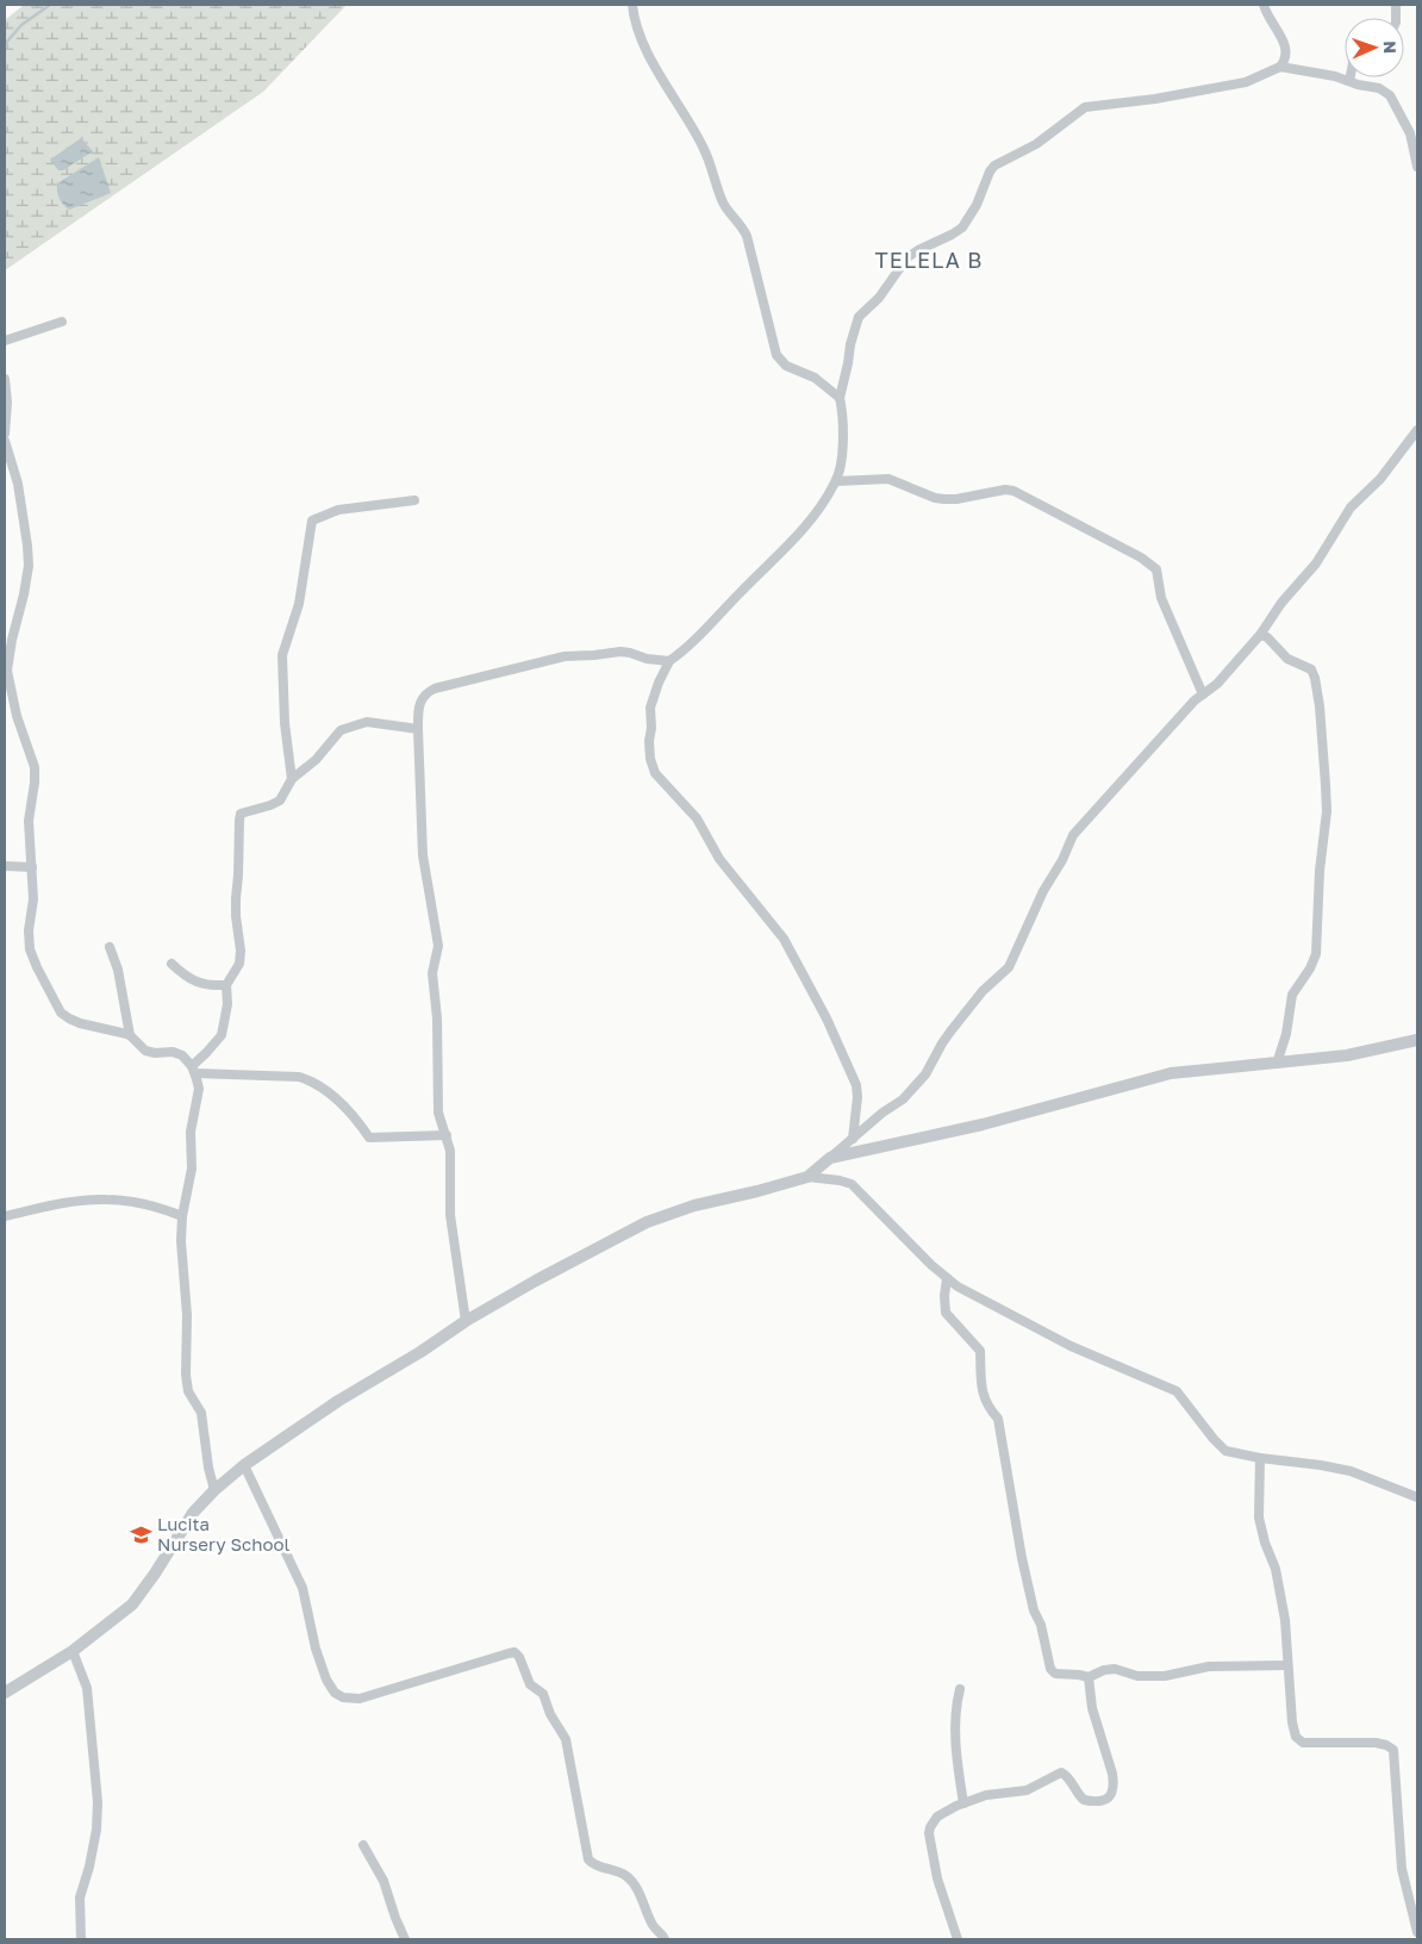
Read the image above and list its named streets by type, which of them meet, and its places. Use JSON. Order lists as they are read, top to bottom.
{
  "districts": ["TELELA B"],
  "places": {
    "school or university": ["Lucita Nursery School"]
  },
  "north": "right"
}
